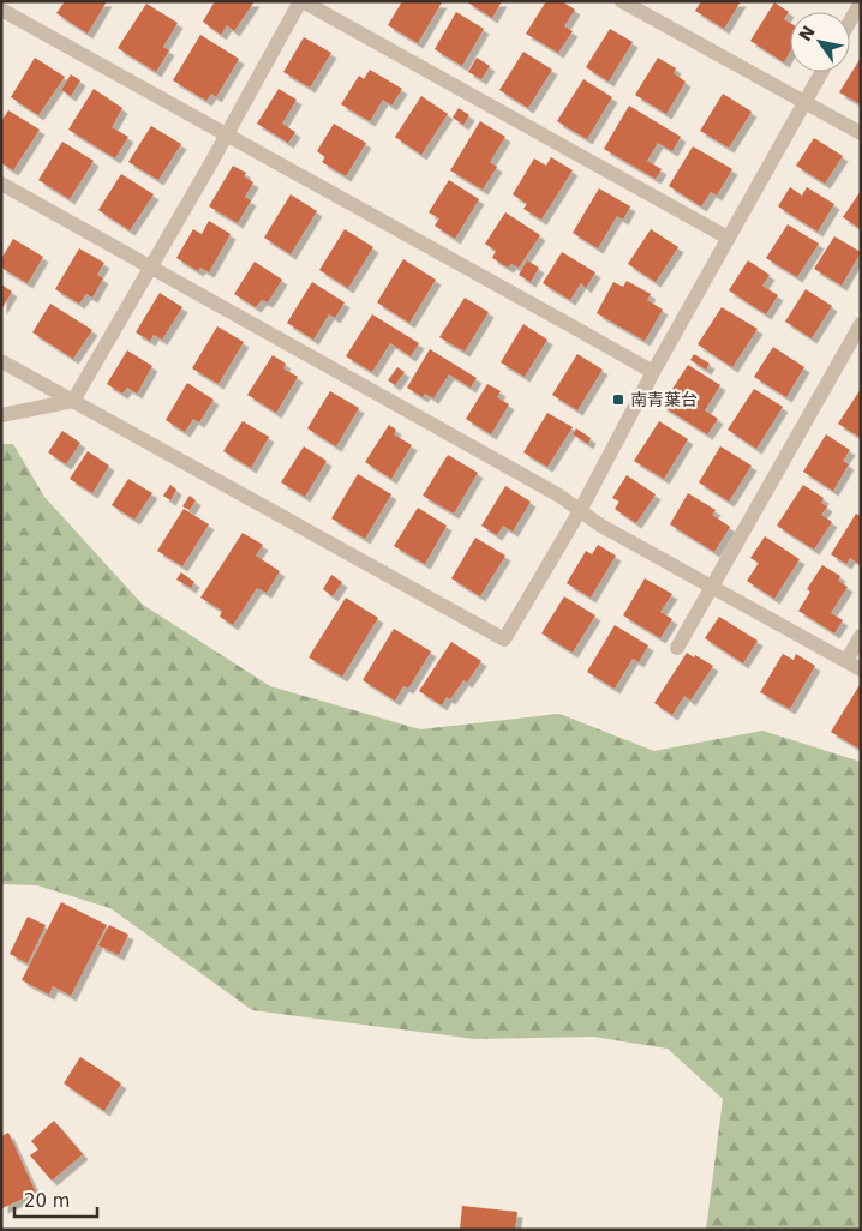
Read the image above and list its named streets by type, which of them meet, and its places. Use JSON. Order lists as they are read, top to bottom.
{
  "places": {
    "transit": ["南青葉台"]
  },
  "scale_bar": "20 m",
  "north": "top left"
}
